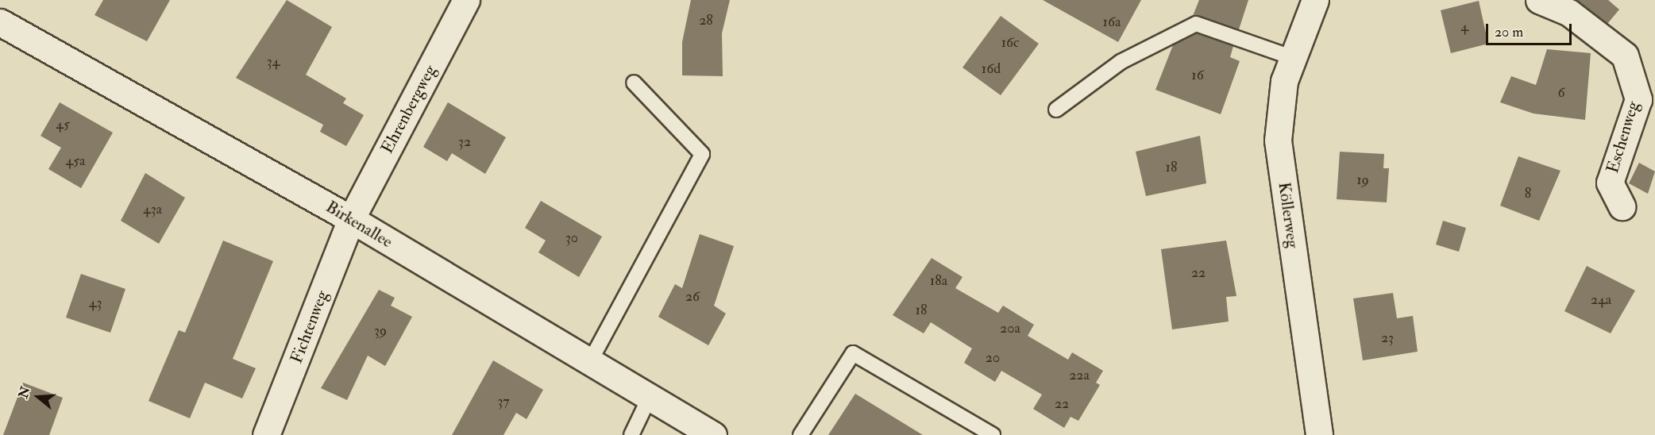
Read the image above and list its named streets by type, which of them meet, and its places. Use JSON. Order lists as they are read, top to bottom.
{
  "streets": {
    "street": [
      "Ehrenbergweg",
      "Eschenweg",
      "Köllerweg",
      "Birkenallee",
      "Fichtenweg"
    ]
  },
  "crossings": [
    ["Ehrenbergweg", "Birkenallee"],
    ["Ehrenbergweg", "Fichtenweg"],
    ["Birkenallee", "Fichtenweg"]
  ],
  "house_numbers": [
    "28",
    "16a",
    "4",
    "16c",
    "34",
    "16d",
    "16",
    "6",
    "45",
    "32",
    "45a",
    "18",
    "19",
    "8",
    "43a",
    "30",
    "22",
    "18a",
    "26",
    "24a",
    "43",
    "18",
    "20a",
    "39",
    "23",
    "20",
    "22a",
    "37",
    "22"
  ],
  "scale_bar": "20 m",
  "north": "left"
}
